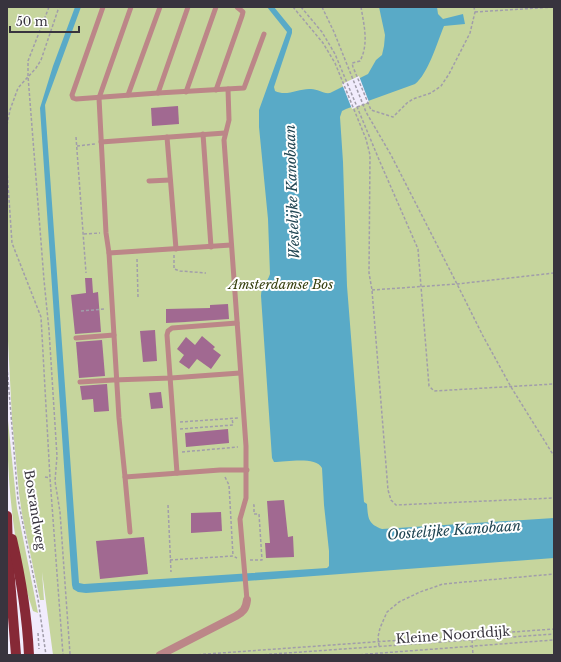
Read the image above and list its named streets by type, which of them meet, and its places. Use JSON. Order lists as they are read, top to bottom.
{
  "streets": {
    "main road": ["Bosrandweg"],
    "path": ["Kleine Noorddijk"]
  },
  "water": ["Westelijke Kanobaan", "Oostelijke Kanobaan"],
  "parks": ["Amsterdamse Bos"],
  "scale_bar": "50 m"
}
